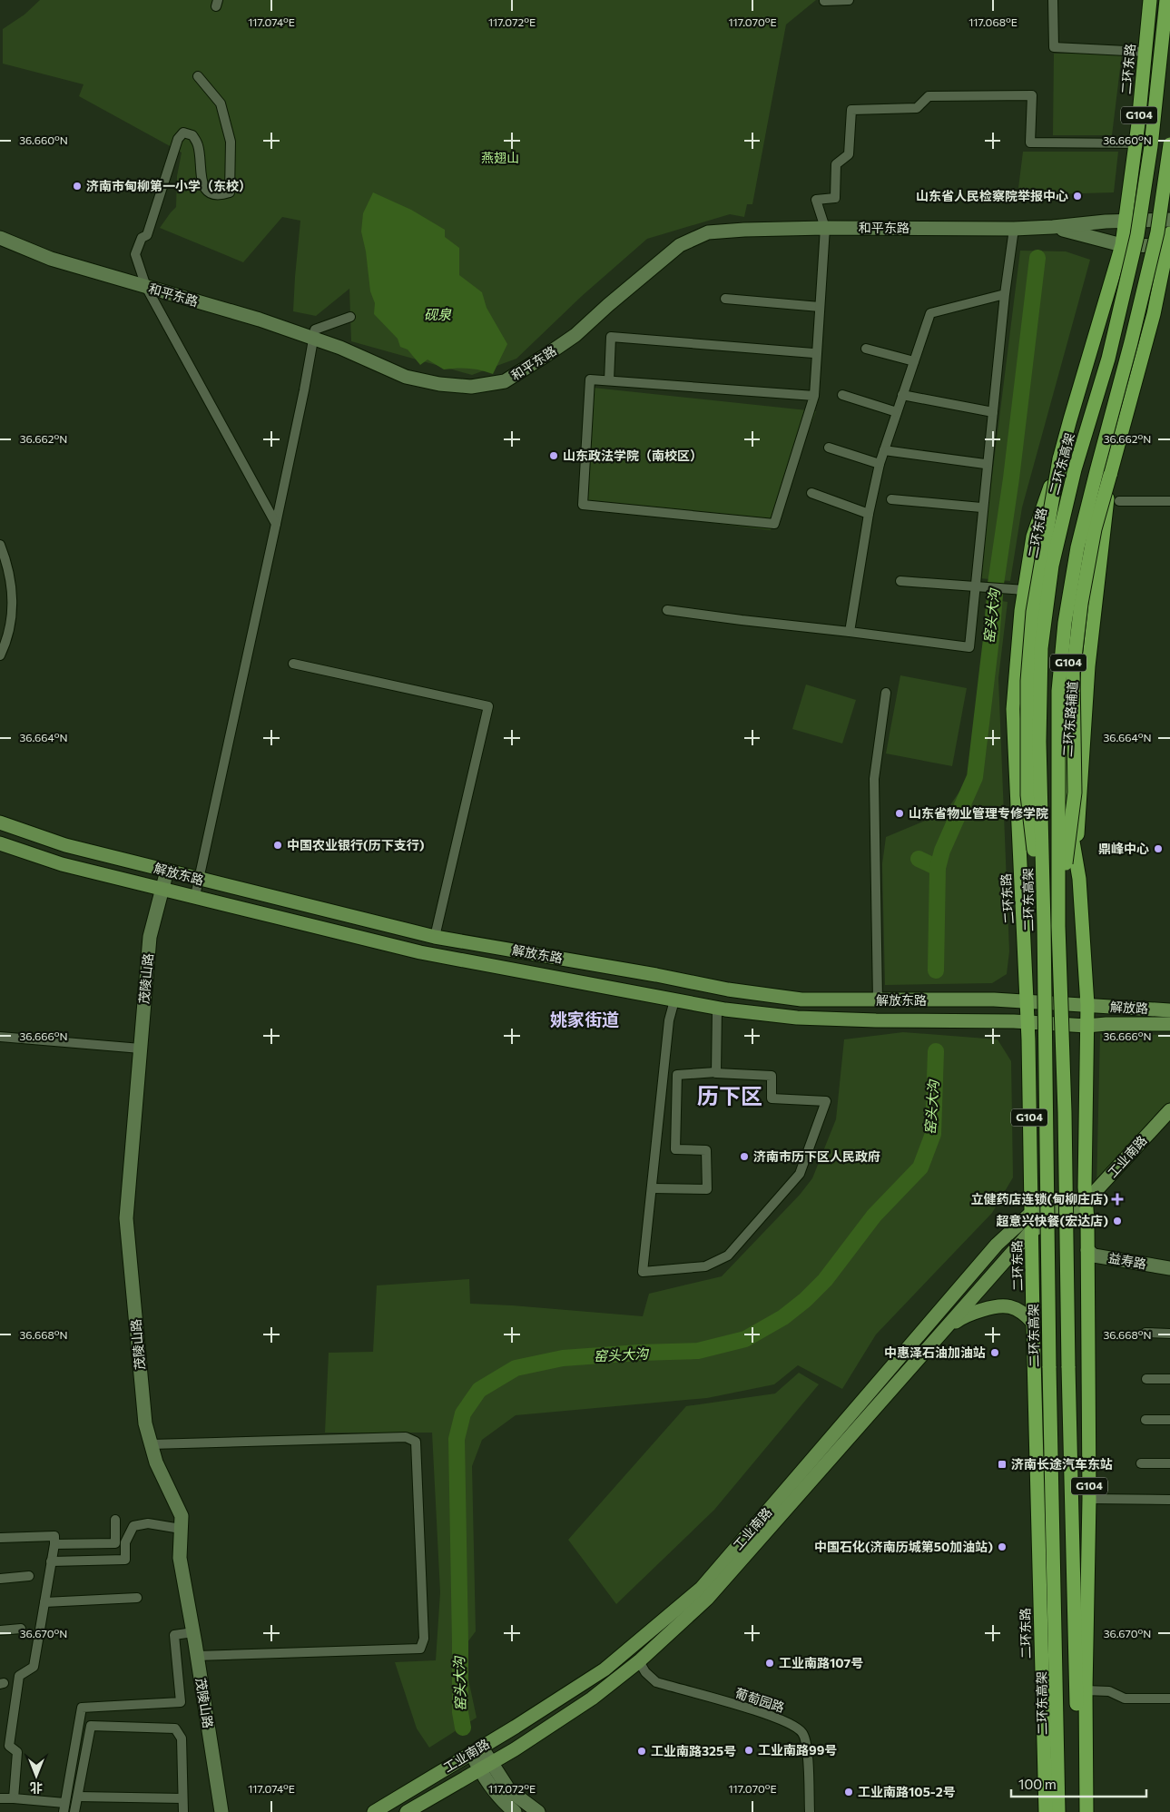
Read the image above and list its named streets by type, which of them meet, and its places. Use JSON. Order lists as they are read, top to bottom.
{
  "streets": {
    "highway": [
      "二环东路",
      "G104",
      "二环东高架",
      "二环东路辅道"
    ],
    "main road": [
      "和平东路",
      "解放东路",
      "茂陵山路",
      "解放路",
      "工业南路",
      "益寿路"
    ],
    "street": ["葡萄园路"]
  },
  "crossings": [
    ["二环东路", "和平东路"],
    ["二环东路", "解放东路"],
    ["二环东路", "工业南路"],
    ["G104", "和平东路"],
    ["G104", "二环东路辅道"],
    ["G104", "解放东路"],
    ["G104", "解放路"],
    ["G104", "工业南路"],
    ["G104", "益寿路"],
    ["解放东路", "茂陵山路"],
    ["解放东路", "解放路"],
    ["工业南路", "葡萄园路"]
  ],
  "districts": ["姚家街道", "历下区"],
  "water": ["砚泉", "窑头大沟"],
  "parks": ["燕翅山"],
  "places": {
    "other": [
      "济南市甸柳第一小学（东校）",
      "山东省人民检察院举报中心",
      "山东政法学院（南校区）",
      "山东省物业管理专修学院",
      "中国农业银行(历下支行)",
      "鼎峰中心",
      "济南市历下区人民政府",
      "超意兴快餐(宏达店)",
      "中惠泽石油加油站",
      "中国石化(济南历城第50加油站)",
      "工业南路107号",
      "工业南路99号",
      "工业南路325号",
      "工业南路105-2号"
    ],
    "health": ["立健药店连锁(甸柳庄店)"],
    "transit": ["济南长途汽车东站"]
  },
  "scale_bar": "100 m",
  "north": "bottom",
  "coordinates": [
    "117.074°E",
    "117.072°E",
    "117.070°E",
    "117.068°E",
    "36.660°N",
    "36.662°N",
    "36.664°N",
    "36.666°N",
    "36.668°N",
    "36.670°N"
  ]
}
